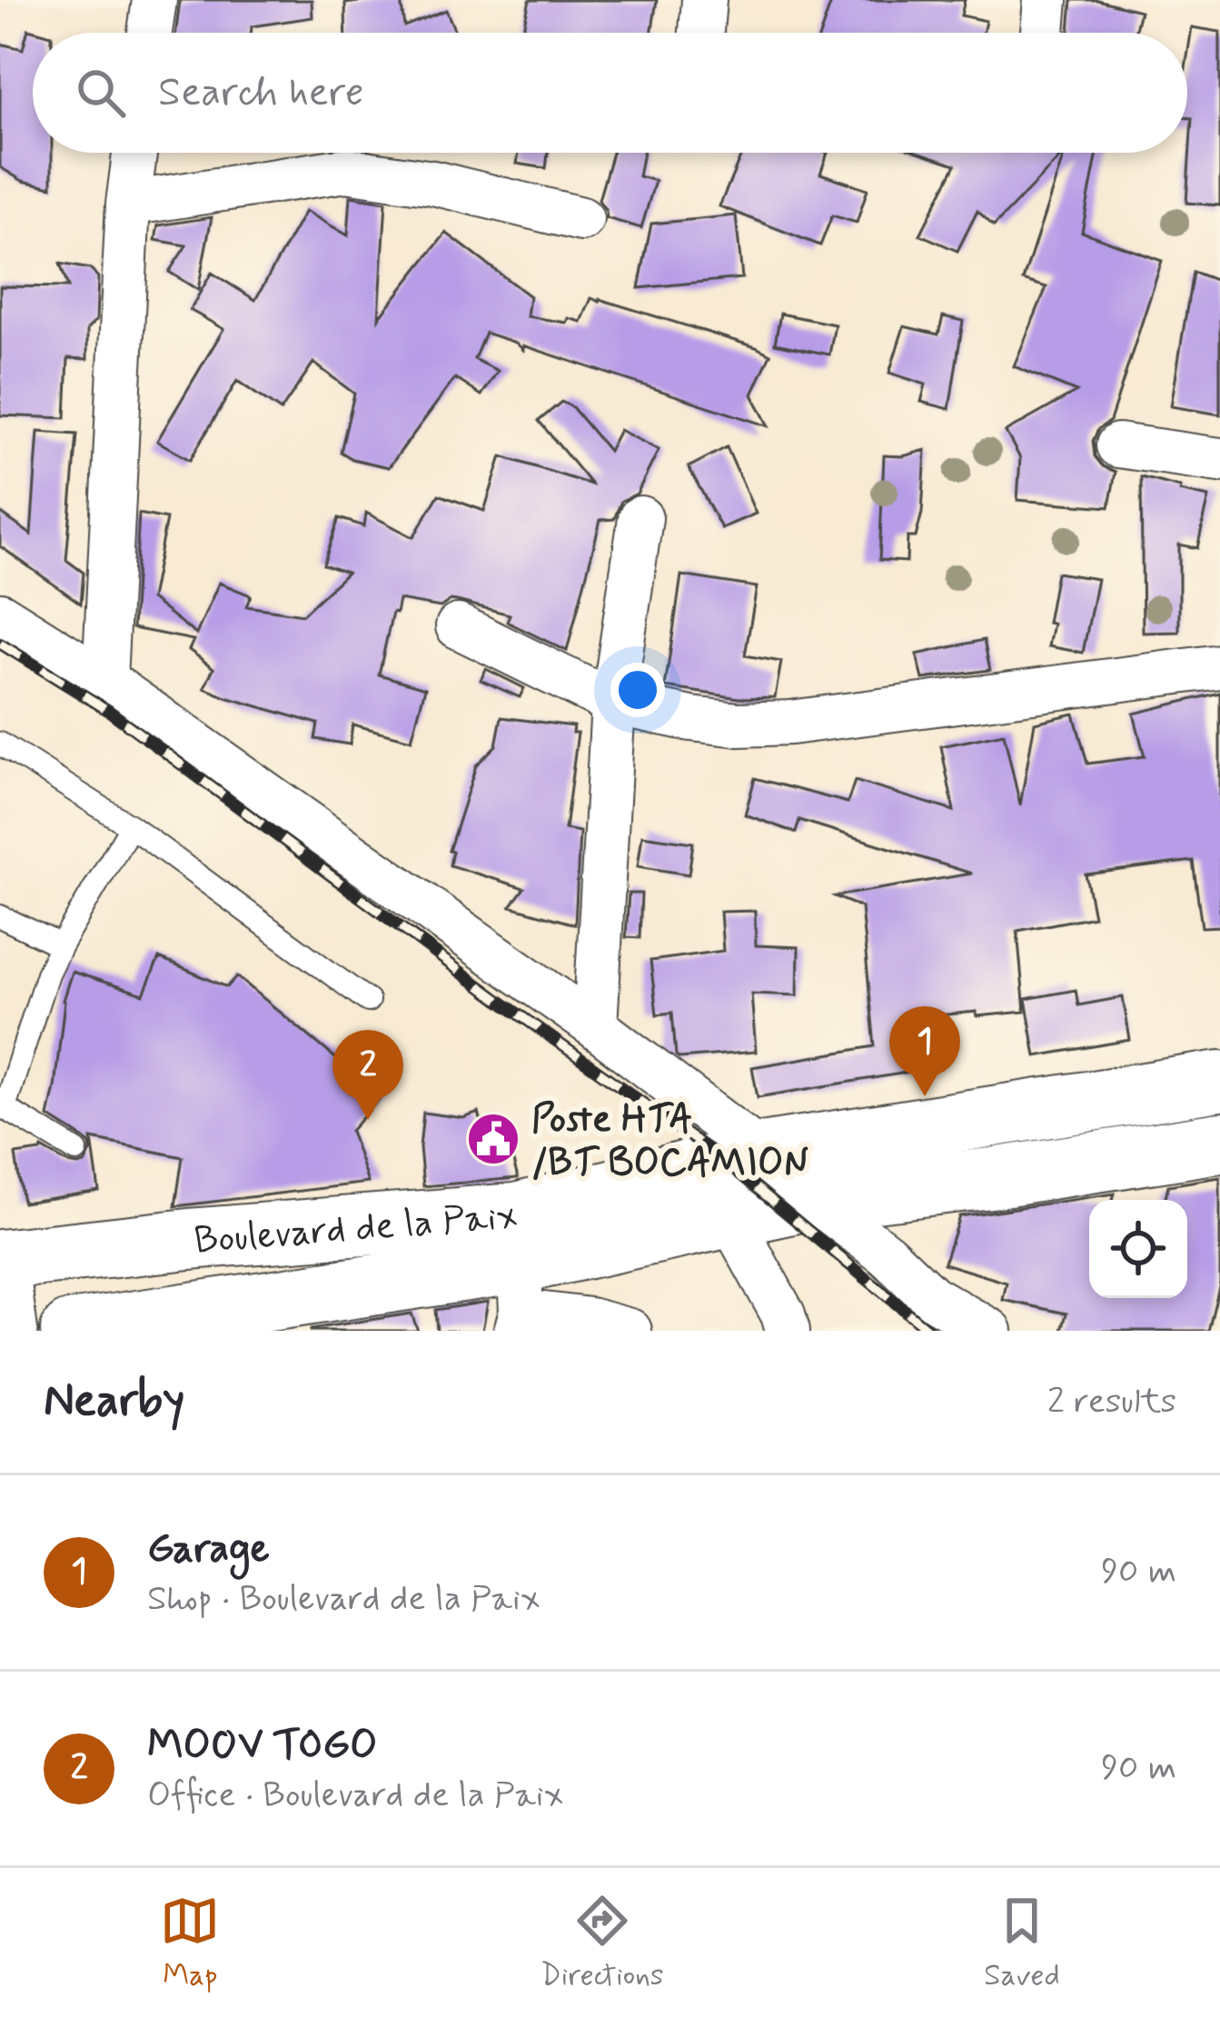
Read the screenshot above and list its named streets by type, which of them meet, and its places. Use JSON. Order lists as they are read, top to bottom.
{
  "streets": {
    "main road": ["Boulevard de la Paix"]
  },
  "places": {
    "public building": ["Poste HTA /BT BOCAMION"]
  },
  "page": {
    "search": "Search here",
    "pins": ["1", "2"],
    "heading": ["Nearby", "2 results"],
    "list": [
      {
        "mark": "1",
        "name": "Garage",
        "note": "Shop · Boulevard de la Paix",
        "value": "90 m"
      },
      {
        "mark": "2",
        "name": "MOOV TOGO",
        "note": "Office · Boulevard de la Paix",
        "value": "90 m"
      }
    ],
    "nav": ["Map", "Directions", "Saved"]
  }
}
